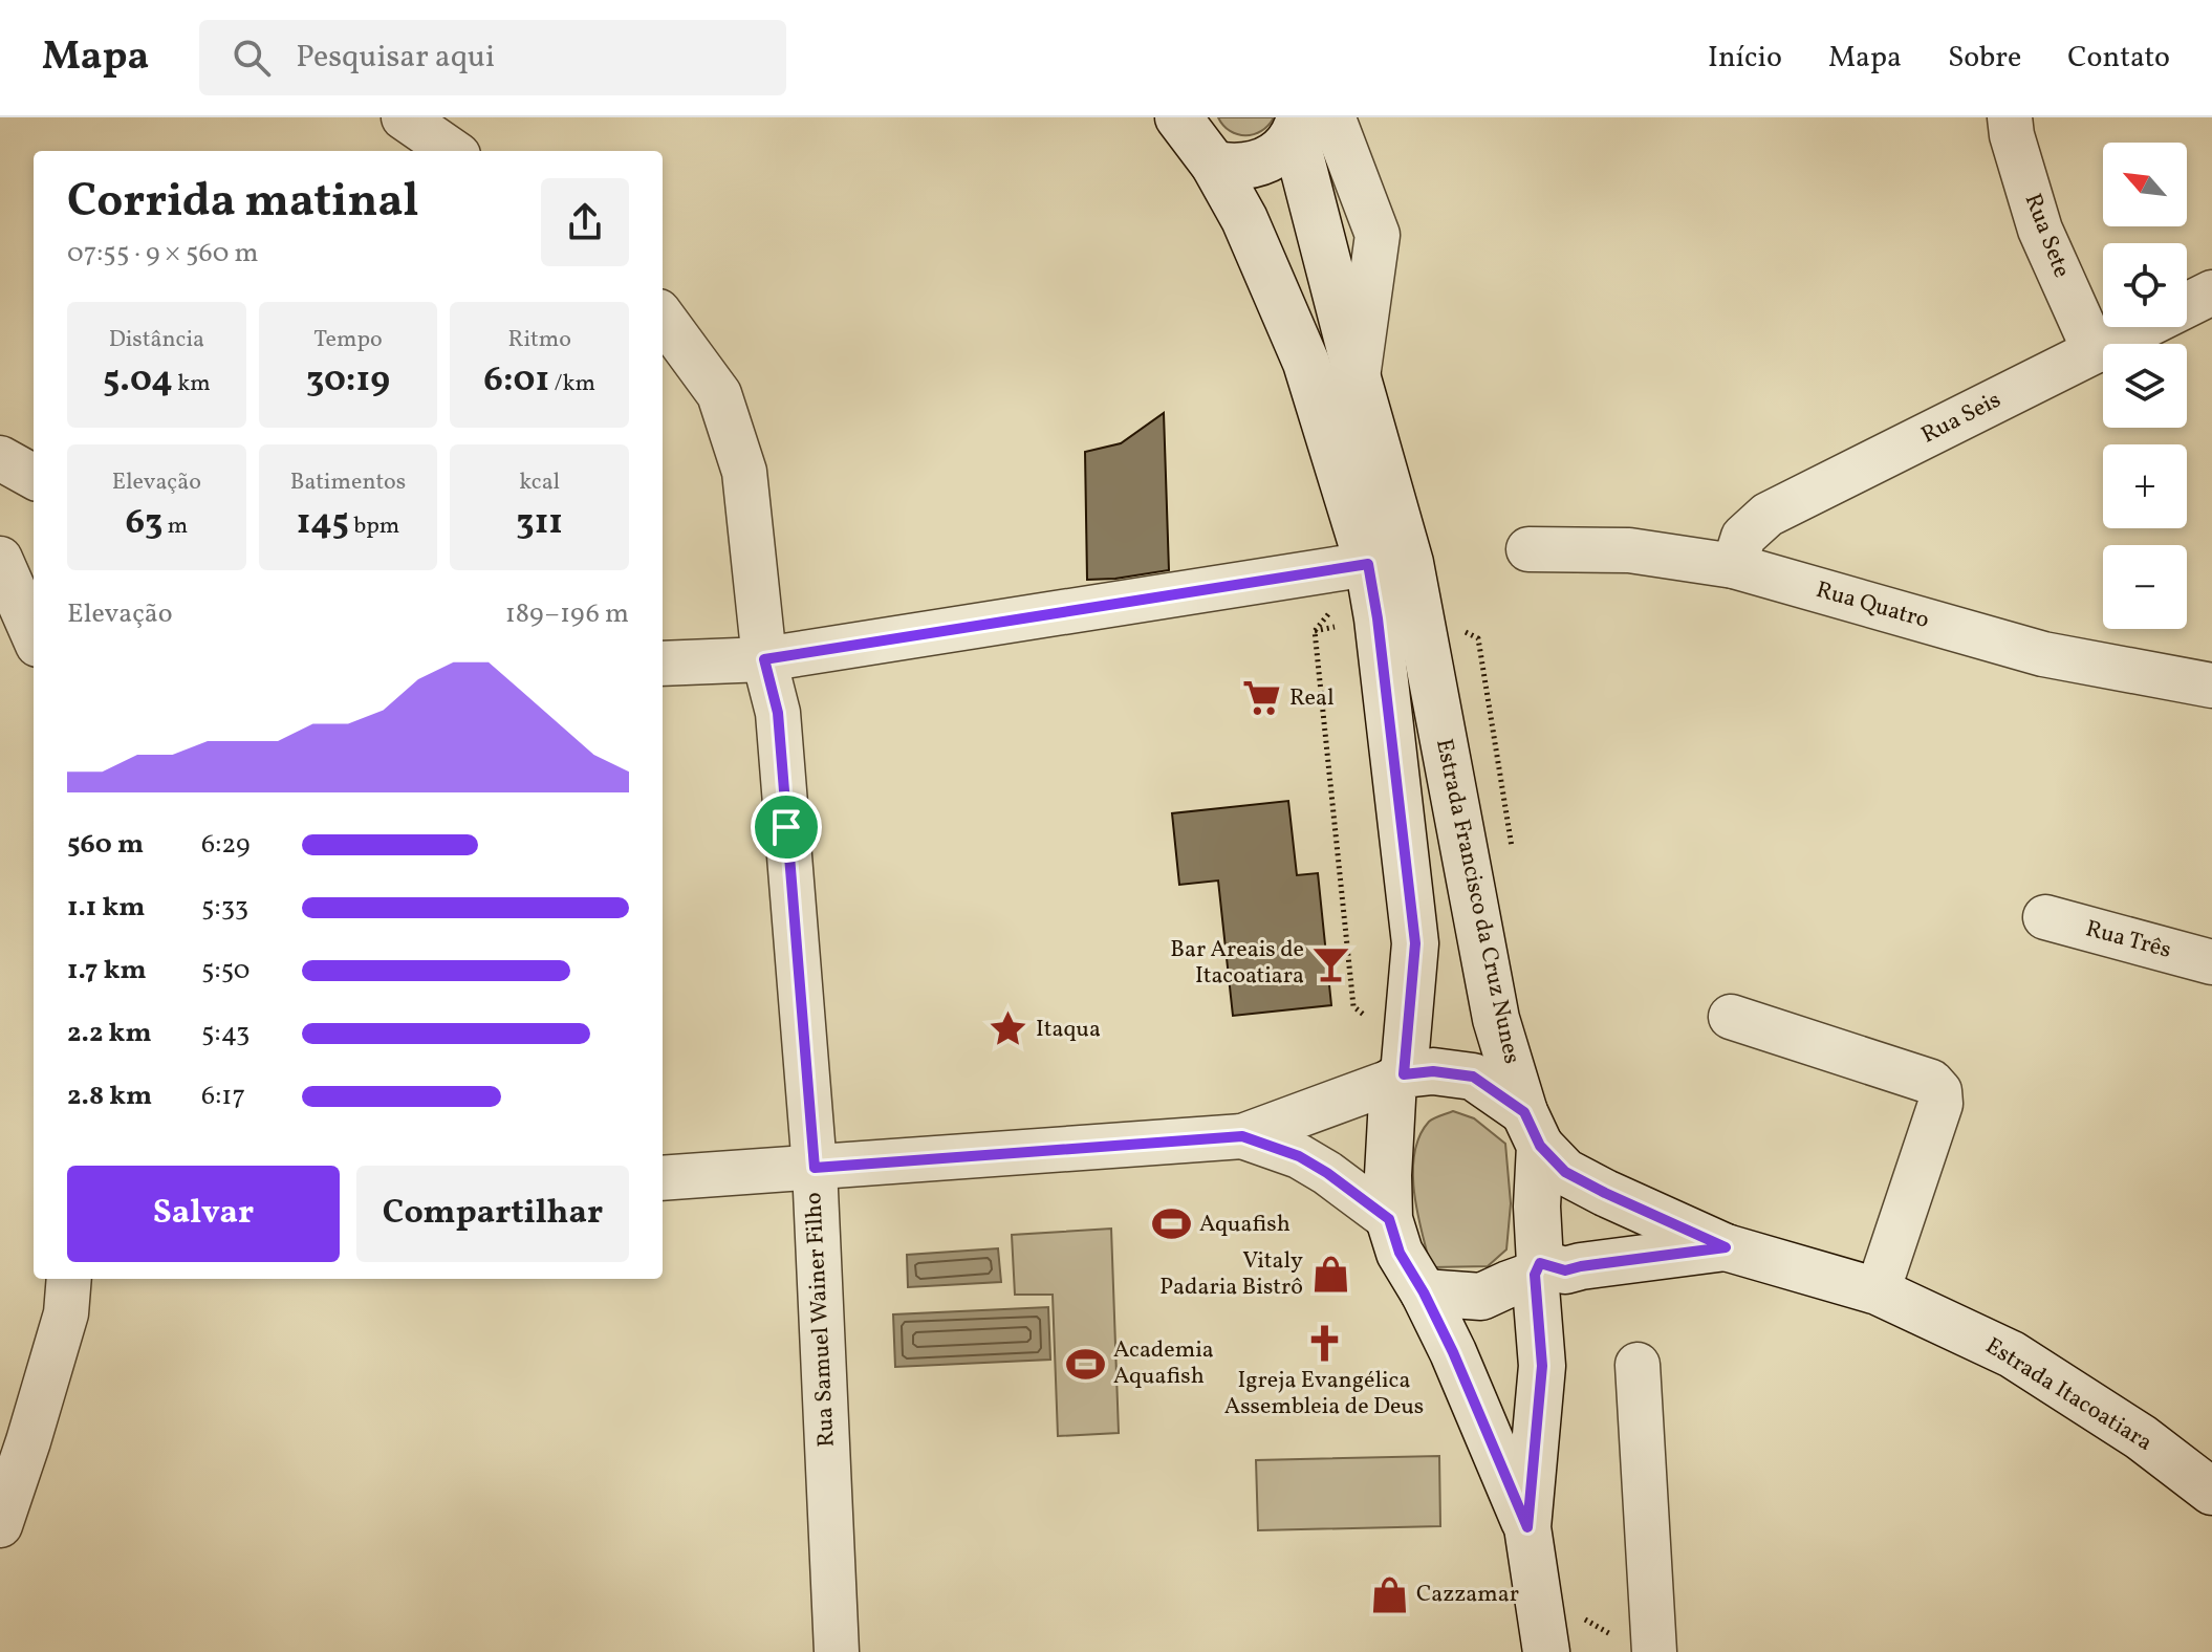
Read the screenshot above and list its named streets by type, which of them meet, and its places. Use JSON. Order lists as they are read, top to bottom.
{
  "streets": {
    "street": [
      "Rua Sete",
      "Rua Seis",
      "Rua Quatro",
      "Estrada Francisco da Cruz Nunes",
      "Rua Três",
      "Rua Samuel Wainer Filho",
      "Estrada Itacoatiara"
    ]
  },
  "crossings": [
    ["Rua Sete", "Rua Seis"],
    ["Rua Seis", "Rua Quatro"],
    ["Estrada Francisco da Cruz Nunes", "Estrada Itacoatiara"]
  ],
  "places": {
    "supermarket": ["Real"],
    "bar": ["Bar Areais de Itacoatiara"],
    "place": ["Itaqua"],
    "sports": ["Aquafish", "Academia Aquafish"],
    "shop": ["Vitaly Padaria Bistrô", "Cazzamar"],
    "church": ["Igreja Evangélica Assembleia de Deus"]
  },
  "north": "top left",
  "page": {
    "header": "Mapa",
    "search": "Pesquisar aqui",
    "nav": [
      "Início",
      "Mapa",
      "Sobre",
      "Contato"
    ],
    "map_buttons": ["+", "−"],
    "heading": ["Corrida matinal", "07:55 · 9 × 560 m"],
    "stats": [
      ["Distância", "5.04 km"],
      ["Tempo", "30:19"],
      ["Ritmo", "6:01 /km"],
      ["Elevação", "63 m"],
      ["Batimentos", "145 bpm"],
      ["kcal", "311"]
    ],
    "chart": ["Elevação", "189–196 m"],
    "list": [
      {
        "name": "560 m",
        "note": "6:29"
      },
      {
        "name": "1.1 km",
        "note": "5:33"
      },
      {
        "name": "1.7 km",
        "note": "5:50"
      },
      {
        "name": "2.2 km",
        "note": "5:43"
      },
      {
        "name": "2.8 km",
        "note": "6:17"
      }
    ],
    "buttons": ["Salvar", "Compartilhar"]
  }
}
